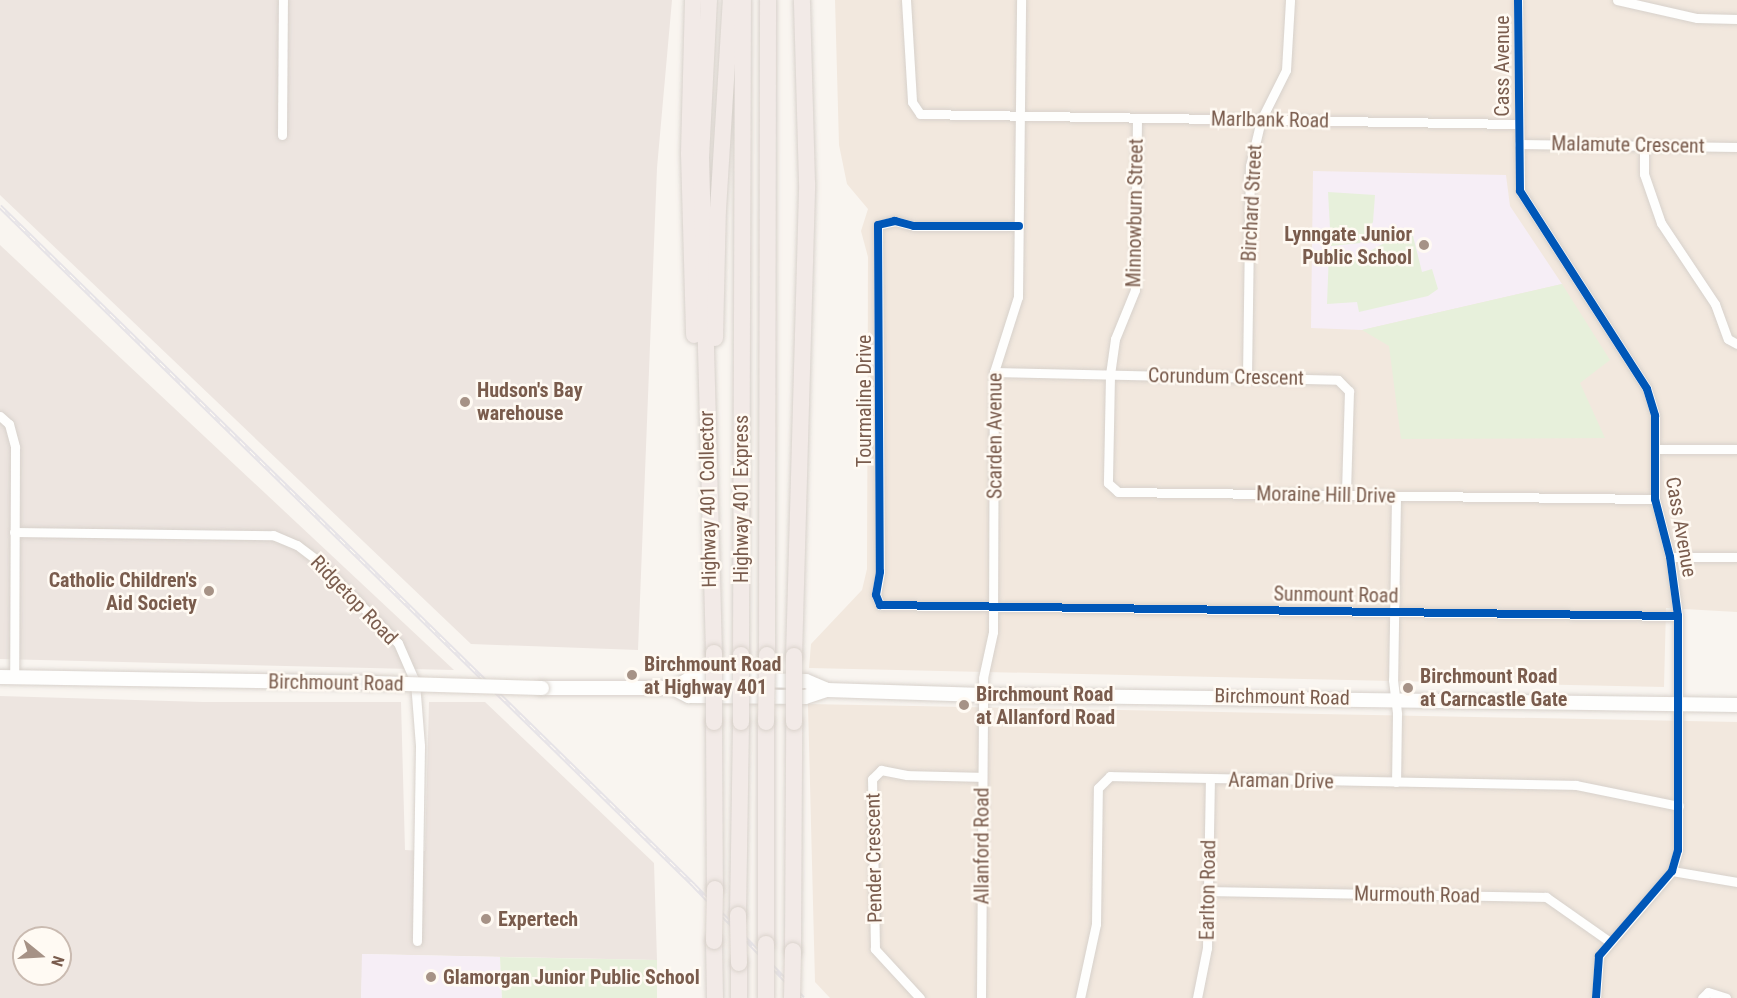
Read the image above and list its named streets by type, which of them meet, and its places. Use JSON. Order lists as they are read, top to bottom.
{
  "streets": {
    "highway": ["Highway 401 Collector", "Highway 401 Express"],
    "main road": ["Birchmount Road"],
    "street": [
      "Cass Avenue",
      "Marlbank Road",
      "Malamute Crescent",
      "Birchard Street",
      "Minnowburn Street",
      "Corundum Crescent",
      "Tourmaline Drive",
      "Scarden Avenue",
      "Moraine Hill Drive",
      "Sunmount Road",
      "Ridgetop Road",
      "Araman Drive",
      "Allanford Road",
      "Pender Crescent",
      "Earlton Road",
      "Murmouth Road"
    ]
  },
  "crossings": [
    ["Cass Avenue", "Marlbank Road"],
    ["Cass Avenue", "Malamute Crescent"],
    ["Cass Avenue", "Moraine Hill Drive"],
    ["Cass Avenue", "Sunmount Road"],
    ["Cass Avenue", "Birchmount Road"],
    ["Cass Avenue", "Araman Drive"],
    ["Marlbank Road", "Birchard Street"],
    ["Marlbank Road", "Minnowburn Street"],
    ["Marlbank Road", "Scarden Avenue"],
    ["Birchard Street", "Corundum Crescent"],
    ["Minnowburn Street", "Corundum Crescent"],
    ["Minnowburn Street", "Moraine Hill Drive"],
    ["Corundum Crescent", "Scarden Avenue"],
    ["Corundum Crescent", "Moraine Hill Drive"],
    ["Tourmaline Drive", "Scarden Avenue"],
    ["Tourmaline Drive", "Sunmount Road"],
    ["Scarden Avenue", "Sunmount Road"],
    ["Scarden Avenue", "Birchmount Road"],
    ["Scarden Avenue", "Allanford Road"],
    ["Birchmount Road", "Allanford Road"],
    ["Araman Drive", "Earlton Road"],
    ["Allanford Road", "Pender Crescent"],
    ["Earlton Road", "Murmouth Road"]
  ],
  "places": [
    "Lynngate Junior Public School",
    "Hudson's Bay warehouse",
    "Catholic Children's Aid Society",
    "Birchmount Road at Highway 401",
    "Birchmount Road at Carncastle Gate",
    "Birchmount Road at Allanford Road",
    "Expertech",
    "Glamorgan Junior Public School"
  ],
  "north": "right"
}
